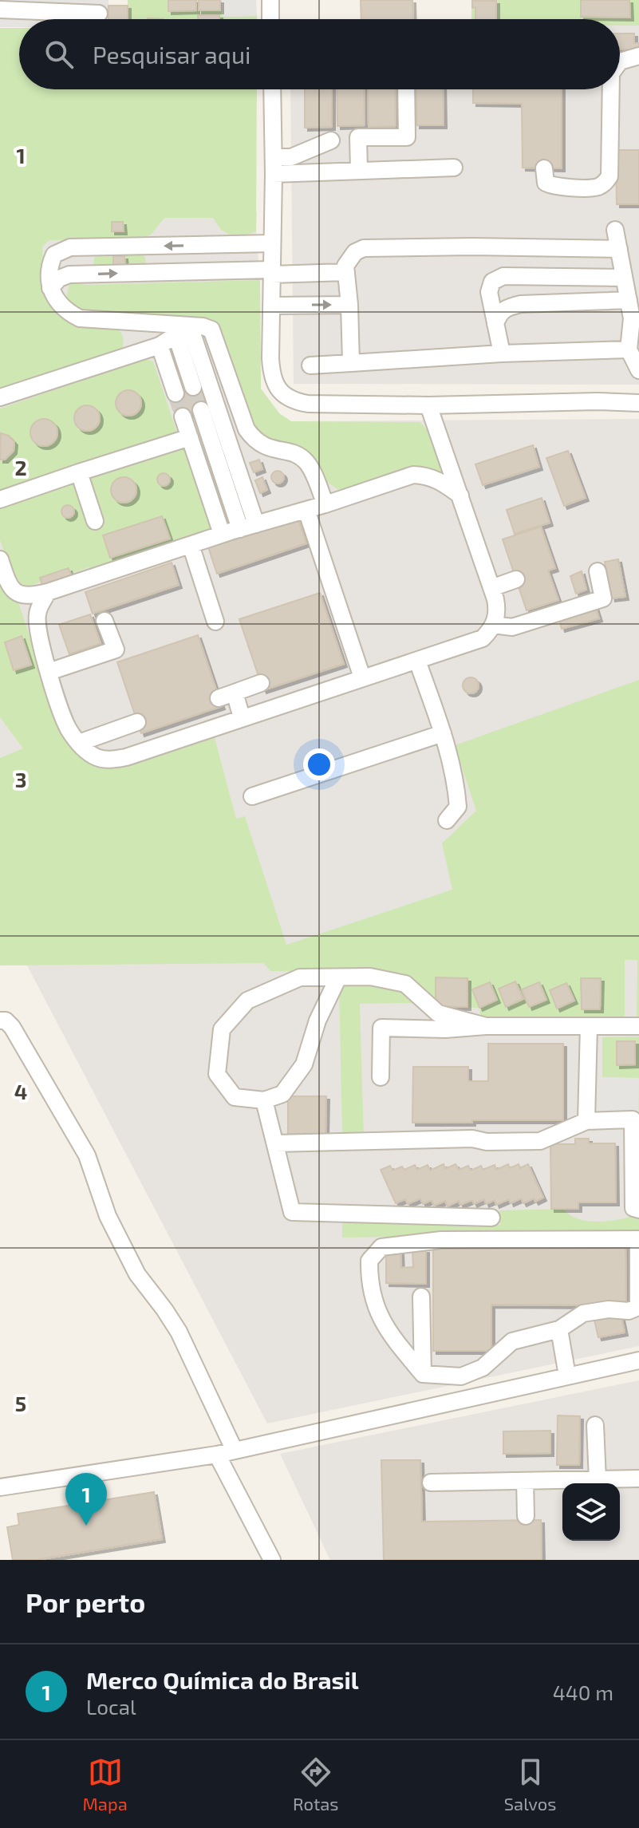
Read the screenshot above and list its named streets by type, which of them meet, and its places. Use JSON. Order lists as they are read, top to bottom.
{
  "page": {
    "search": "Pesquisar aqui",
    "pins": "1",
    "heading": "Por perto",
    "list": [
      {
        "mark": "1",
        "name": "Merco Química do Brasil",
        "note": "Local",
        "value": "440 m"
      }
    ],
    "nav": ["Mapa", "Rotas", "Salvos"]
  },
  "grid": {
    "rows": [
      "1",
      "2",
      "3",
      "4",
      "5"
    ]
  }
}
